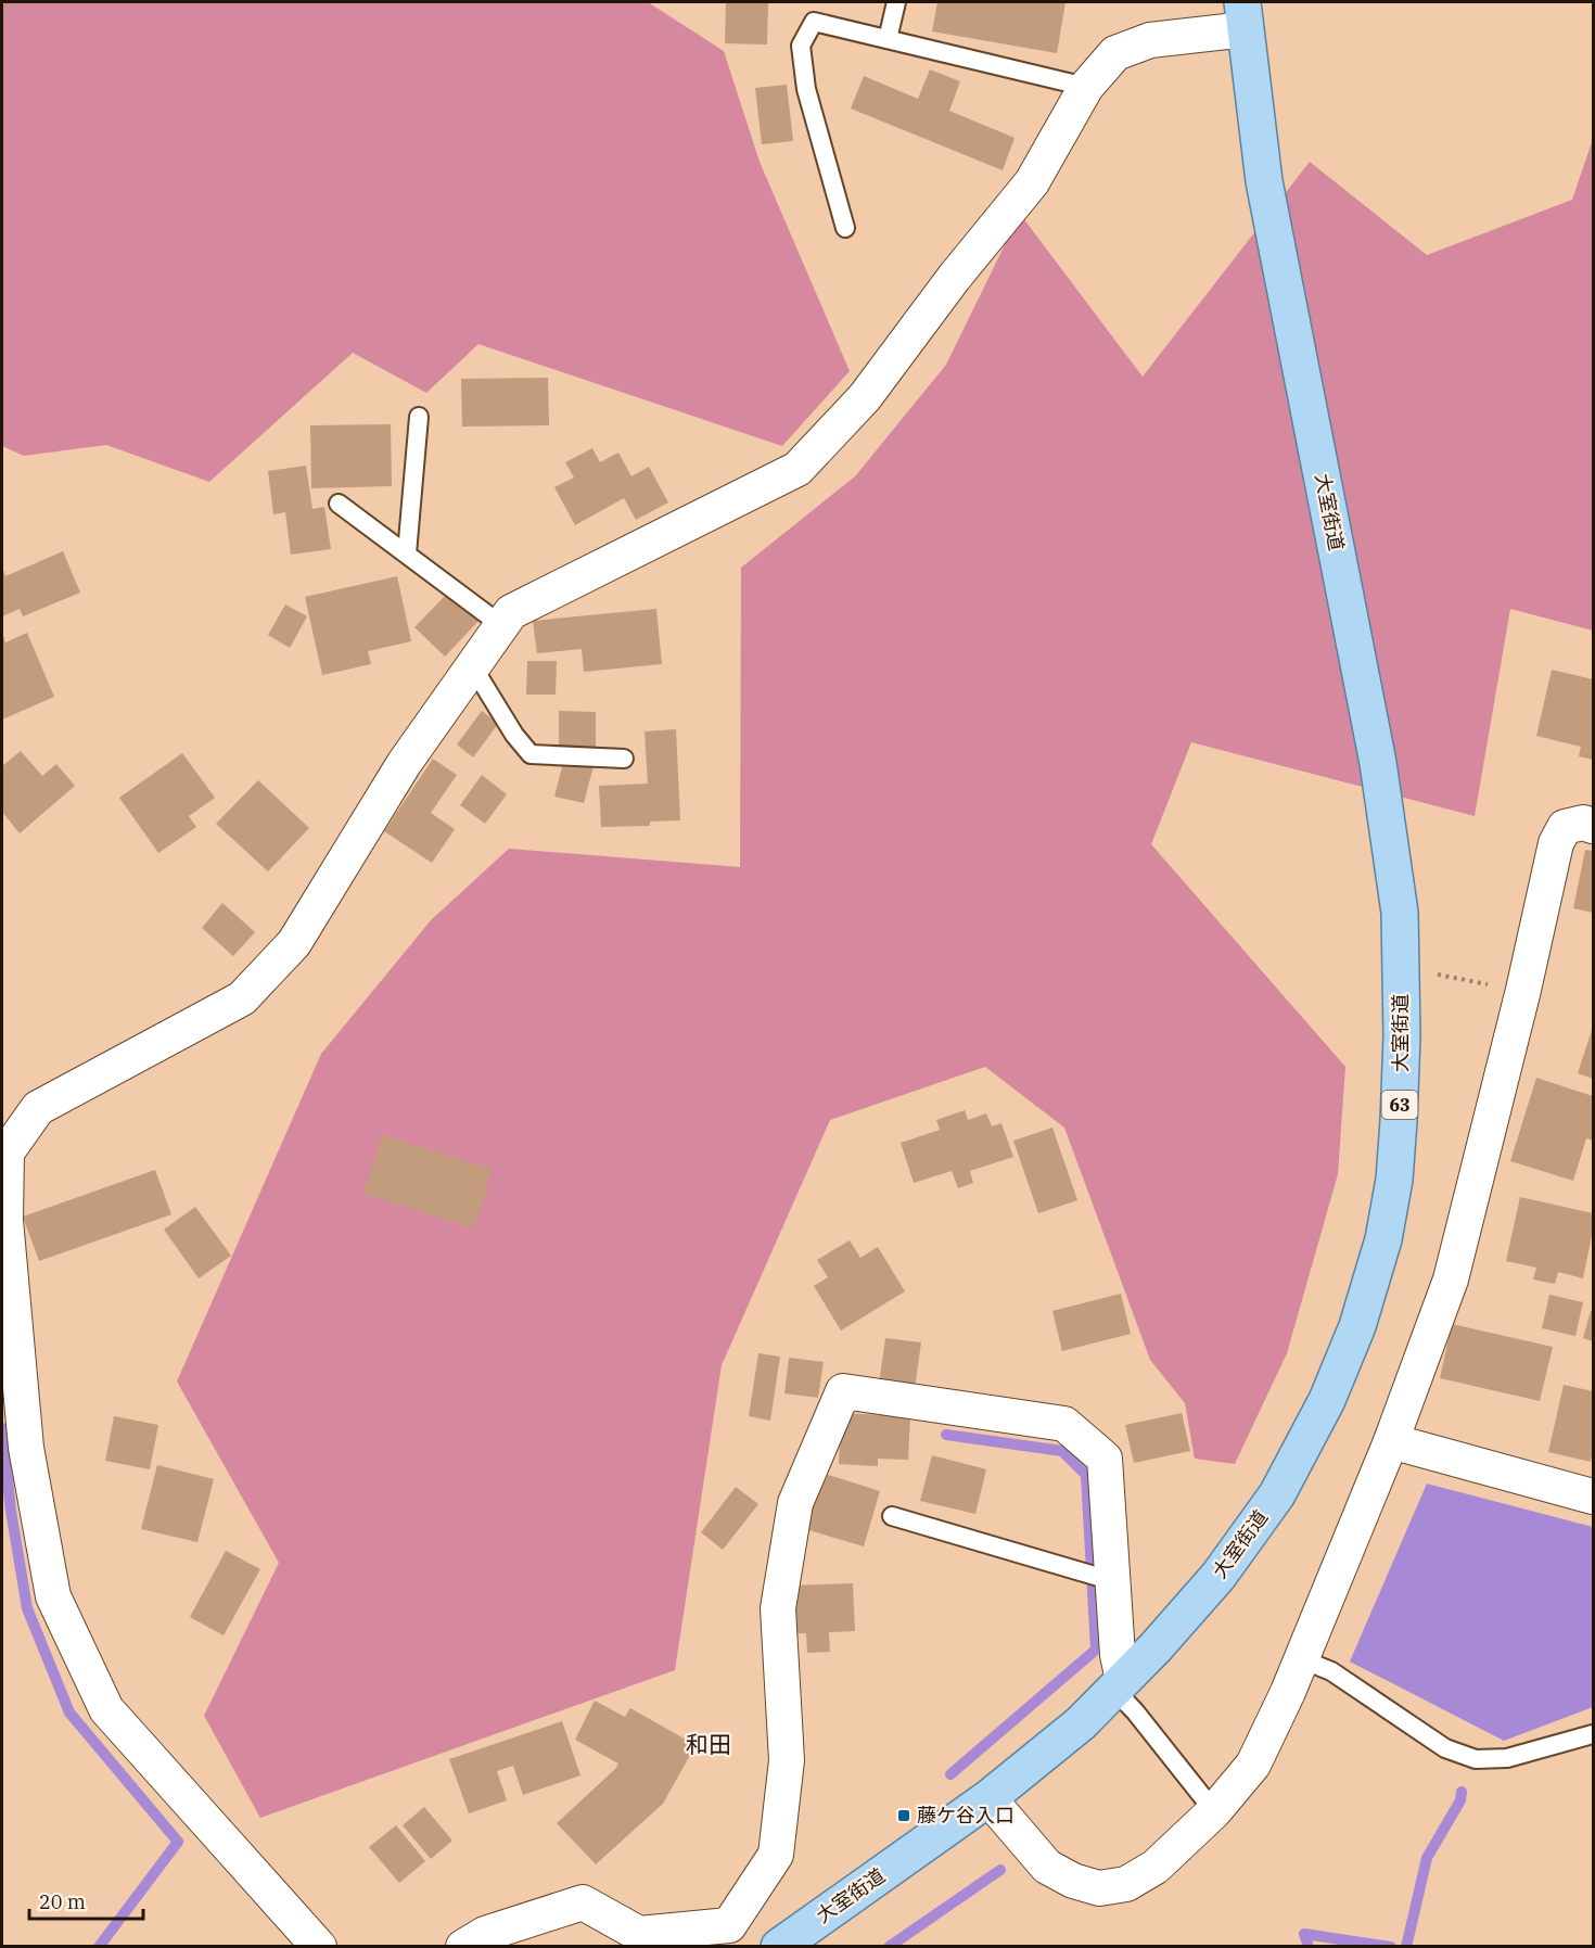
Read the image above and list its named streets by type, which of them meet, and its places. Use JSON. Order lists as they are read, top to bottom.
{
  "streets": {
    "main road": ["大室街道", "63"]
  },
  "districts": ["和田"],
  "places": {
    "transit": ["藤ケ谷入口"]
  },
  "scale_bar": "20 m"
}
